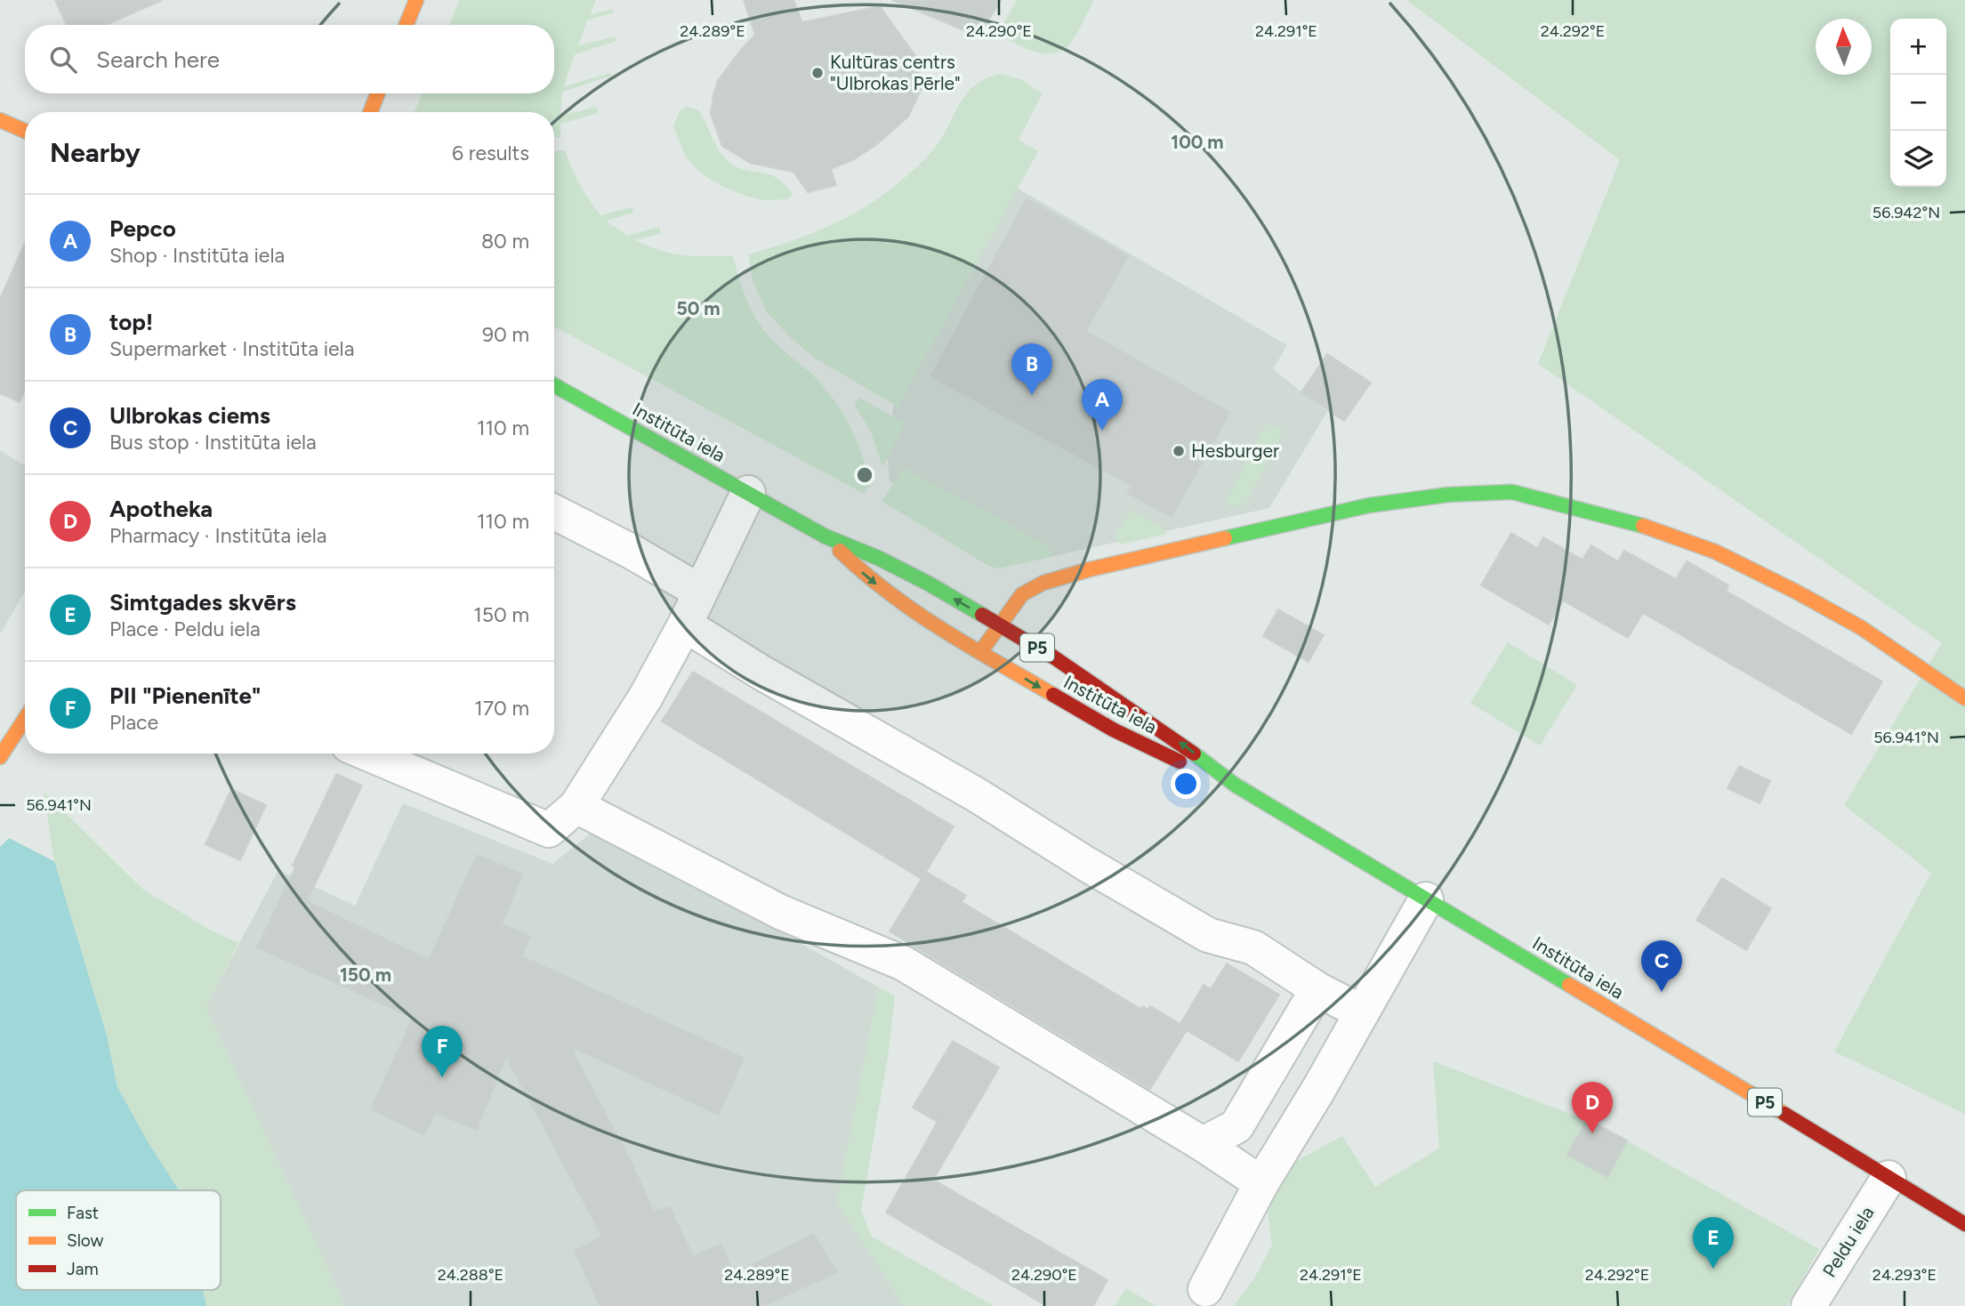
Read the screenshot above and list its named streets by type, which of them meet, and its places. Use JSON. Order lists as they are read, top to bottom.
{
  "streets": {
    "main road": ["Institūta iela", "P5"],
    "street": ["Peldu iela"]
  },
  "crossings": [
    ["Institūta iela", "Peldu iela"]
  ],
  "places": ["Kultūras centrs \"Ulbrokas Pērle\"", "Hesburger"],
  "legend": ["Fast", "Slow", "Jam"],
  "north": "top",
  "page": {
    "map_buttons": ["+", "−"],
    "search": "Search here",
    "heading": ["Nearby", "6 results"],
    "list": [
      {
        "mark": "A",
        "name": "Pepco",
        "note": "Shop · Institūta iela",
        "value": "80 m"
      },
      {
        "mark": "B",
        "name": "top!",
        "note": "Supermarket · Institūta iela",
        "value": "90 m"
      },
      {
        "mark": "C",
        "name": "Ulbrokas ciems",
        "note": "Bus stop · Institūta iela",
        "value": "110 m"
      },
      {
        "mark": "D",
        "name": "Apotheka",
        "note": "Pharmacy · Institūta iela",
        "value": "110 m"
      },
      {
        "mark": "E",
        "name": "Simtgades skvērs",
        "note": "Place · Peldu iela",
        "value": "150 m"
      },
      {
        "mark": "F",
        "name": "PII \"Pienenīte\"",
        "note": "Place",
        "value": "170 m"
      }
    ],
    "pins": [
      "B",
      "A",
      "C",
      "F",
      "D",
      "E"
    ]
  },
  "coordinates": [
    "24.289°E",
    "24.290°E",
    "24.291°E",
    "24.292°E",
    "56.942°N",
    "56.941°N",
    "24.288°E",
    "24.293°E"
  ],
  "rings": ["100 m", "50 m", "150 m"]
}
